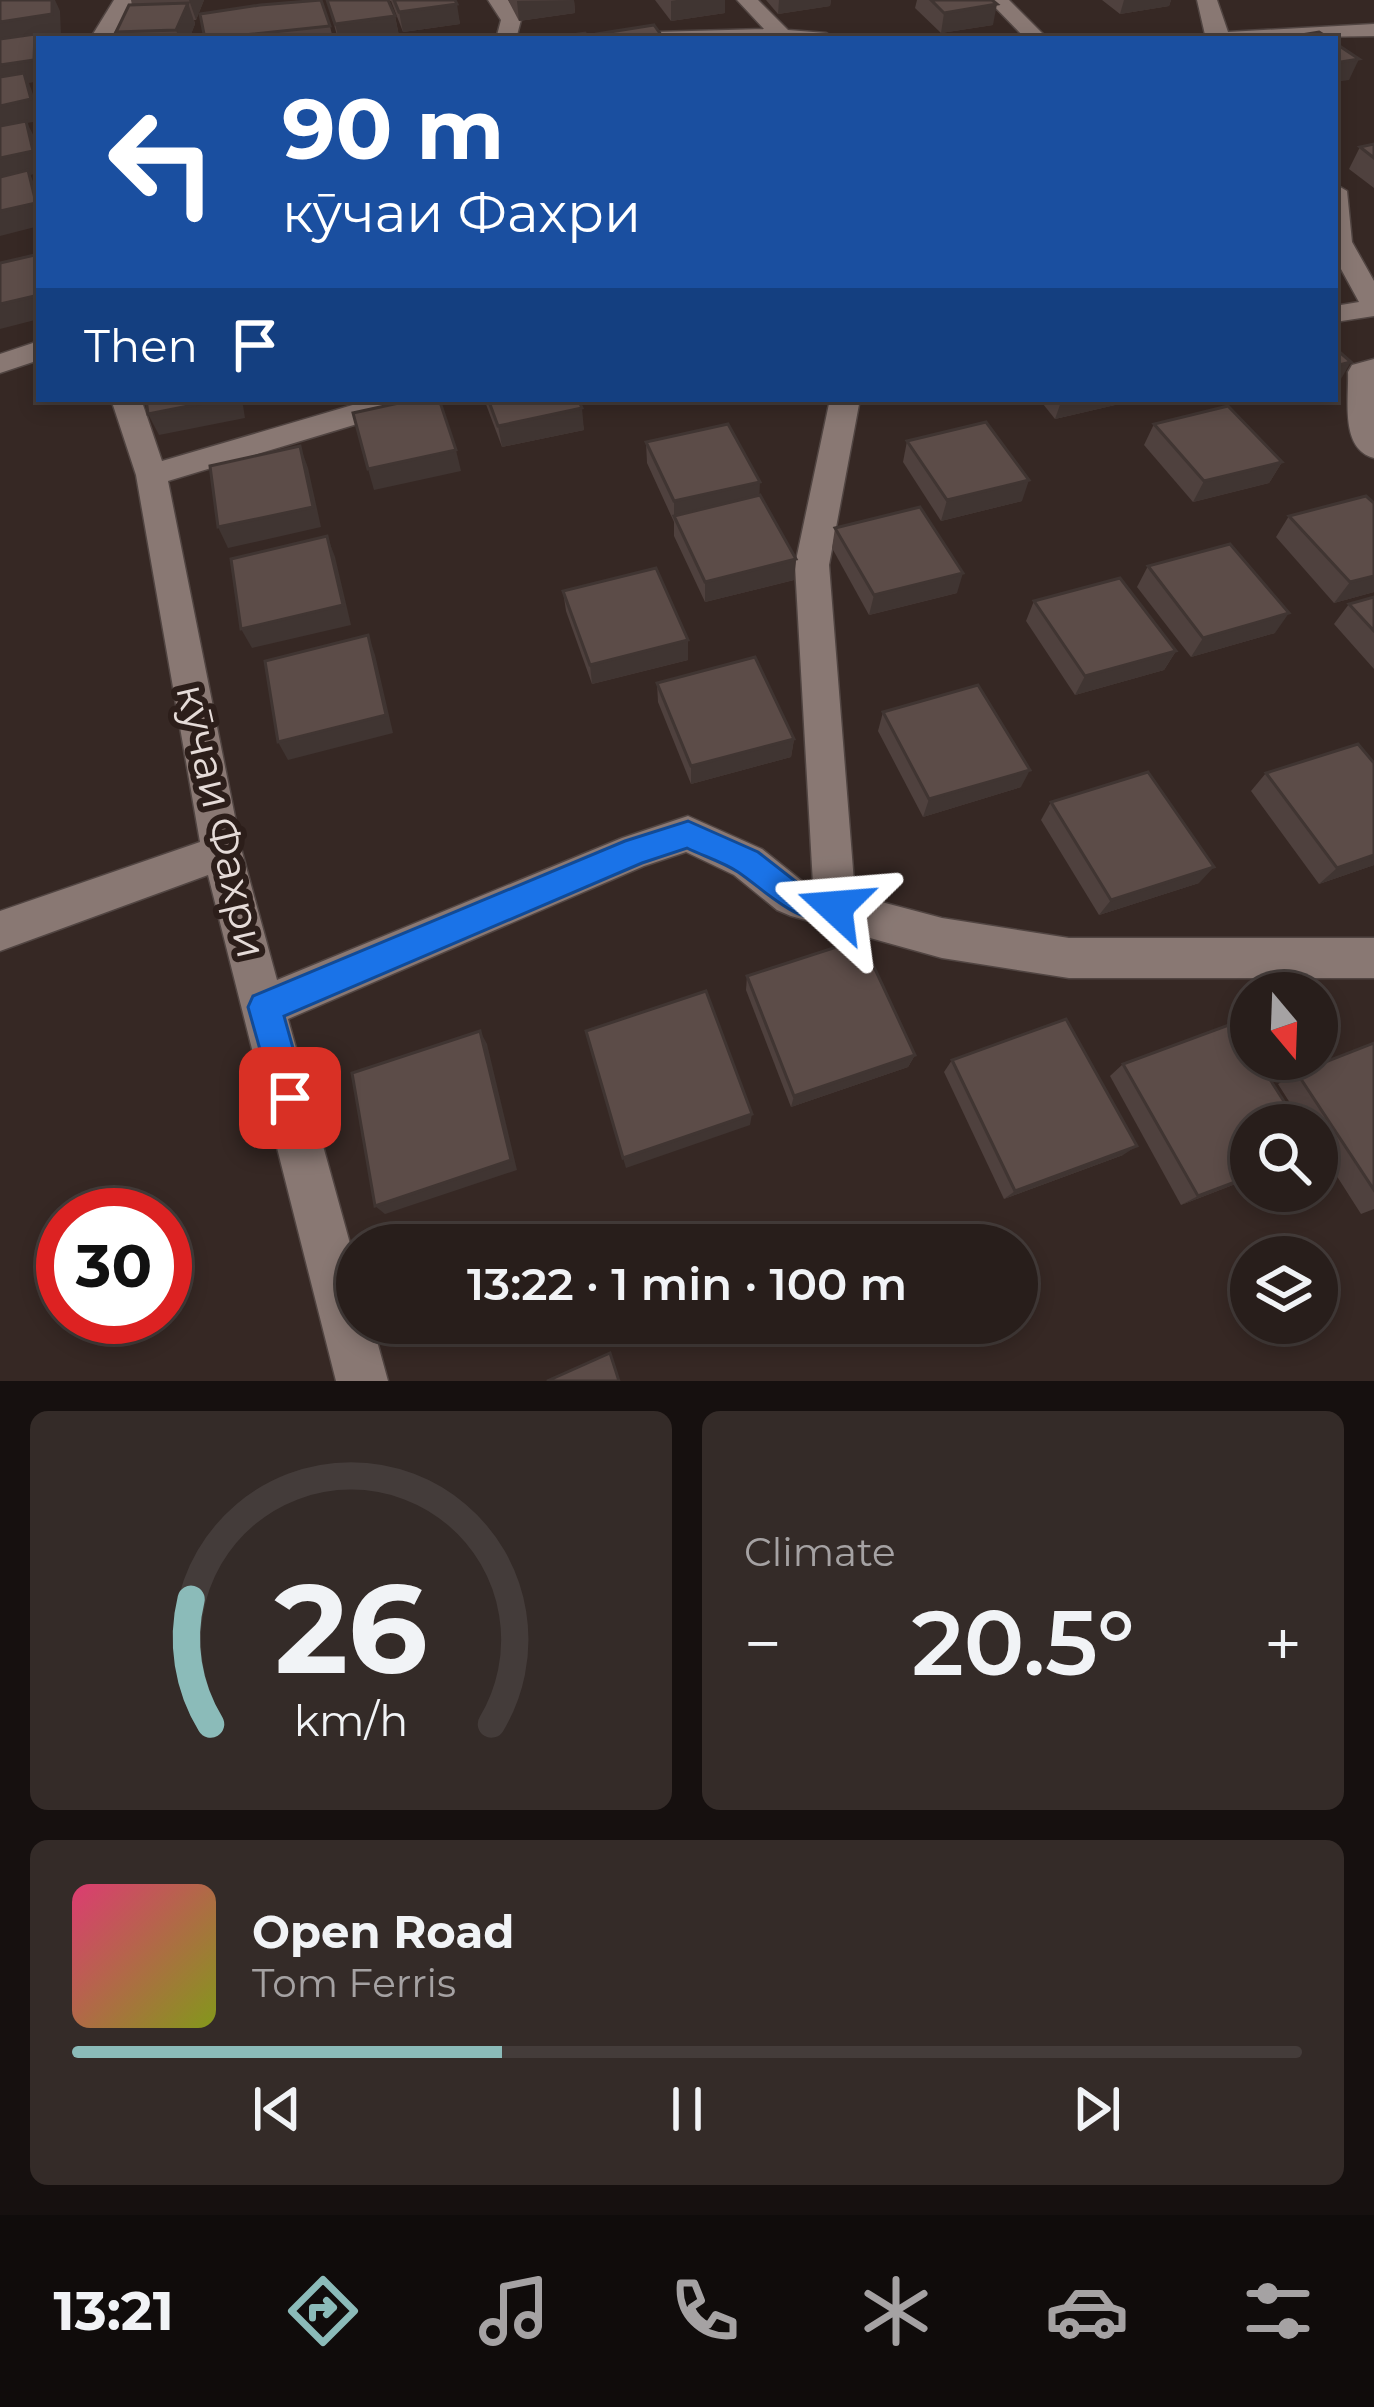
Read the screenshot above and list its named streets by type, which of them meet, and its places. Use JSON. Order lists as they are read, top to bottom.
{
  "streets": {
    "street": ["кӯчаи Фахри"]
  },
  "north": "bottom",
  "page": {
    "turn": ["90 m", "кӯчаи Фахри"],
    "then": "Then",
    "limit": "30",
    "trip": "13:22 · 1 min · 100 m",
    "tile": "Climate",
    "heat": ["−", "20.5°", "+"],
    "song": ["Open Road", "Tom Ferris"],
    "tabs": "13:21",
    "gauge": ["26", "km/h"]
  }
}
